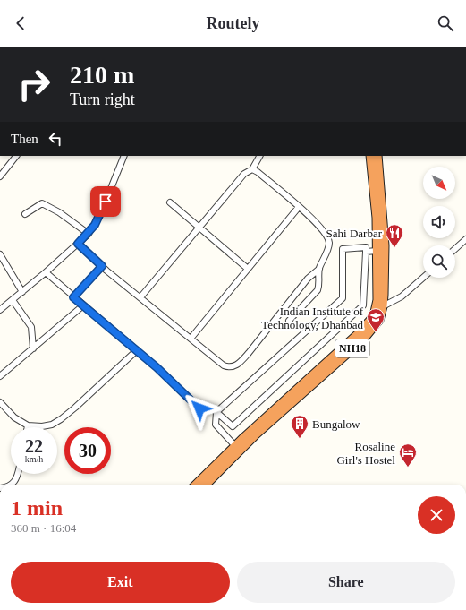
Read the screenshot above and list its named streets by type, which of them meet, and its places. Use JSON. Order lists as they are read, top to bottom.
{
  "streets": {
    "highway": ["NH18"]
  },
  "places": {
    "restaurant": ["Sahi Darbar"],
    "school or university": ["Indian Institute of Technology, Dhanbad"],
    "building": ["Bungalow"],
    "hotel": ["Rosaline Girl's Hostel"]
  },
  "north": "bottom right",
  "page": {
    "header": "Routely",
    "turn": ["210 m", "Turn right"],
    "then": "Then",
    "speed": "22 km/h",
    "limit": "30",
    "heading": ["1 min", "360 m · 16:04"],
    "buttons": ["Exit", "Share"]
  }
}
